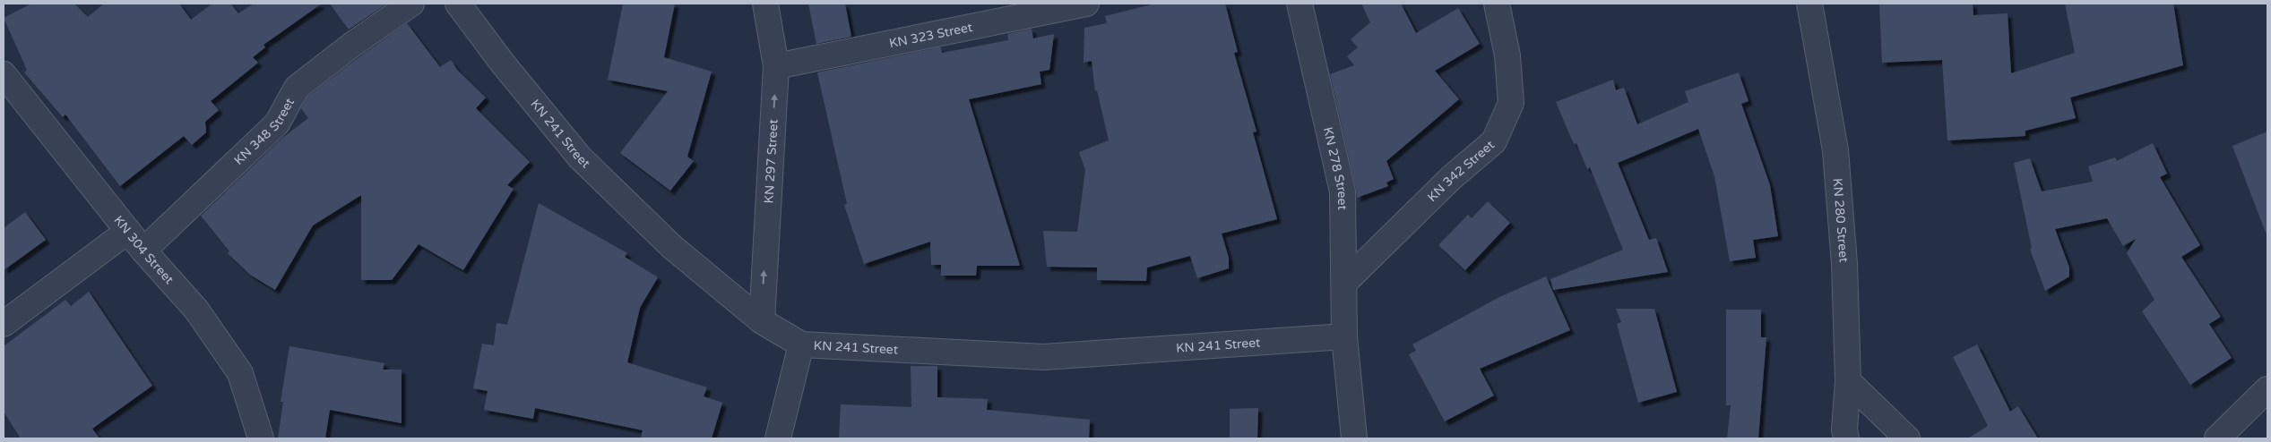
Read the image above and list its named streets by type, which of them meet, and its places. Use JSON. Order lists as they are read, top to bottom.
{
  "streets": {
    "street": [
      "KN 323 Street",
      "KN 348 Street",
      "KN 241 Street",
      "KN 297 Street",
      "KN 278 Street",
      "KN 342 Street",
      "KN 280 Street",
      "KN 304 Street"
    ]
  },
  "crossings": [
    ["KN 323 Street", "KN 297 Street"],
    ["KN 348 Street", "KN 304 Street"],
    ["KN 241 Street", "KN 297 Street"],
    ["KN 241 Street", "KN 278 Street"],
    ["KN 278 Street", "KN 342 Street"]
  ],
  "one_way": ["KN 297 Street"]
}
